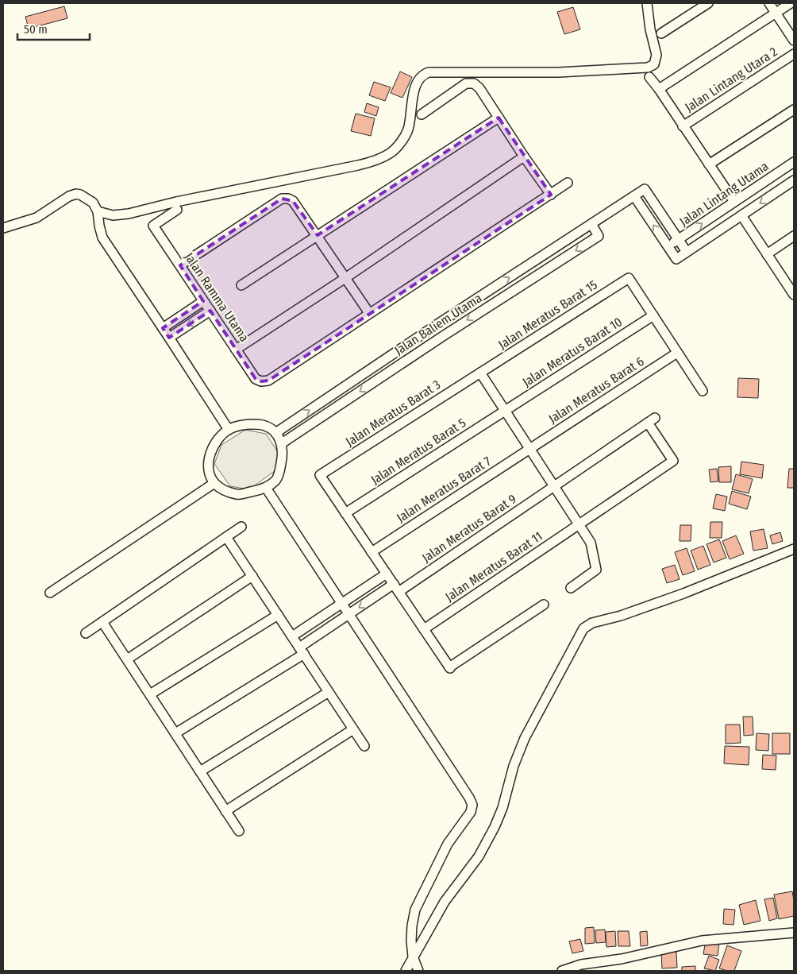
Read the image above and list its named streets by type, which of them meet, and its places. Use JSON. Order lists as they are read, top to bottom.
{
  "streets": {
    "street": [
      "Jalan Lintang Utara 2",
      "Jalan Lintang Utama",
      "Jalan Ramma Utama",
      "Jalan Meratus Barat 15",
      "Jalan Baliem Utama",
      "Jalan Meratus Barat 10",
      "Jalan Meratus Barat 6",
      "Jalan Meratus Barat 3",
      "Jalan Meratus Barat 5",
      "Jalan Meratus Barat 7",
      "Jalan Meratus Barat 9",
      "Jalan Meratus Barat 11"
    ]
  },
  "crossings": [
    ["Jalan Lintang Utama", "Jalan Baliem Utama"],
    ["Jalan Meratus Barat 15", "Jalan Meratus Barat 10"],
    ["Jalan Meratus Barat 15", "Jalan Meratus Barat 3"],
    ["Jalan Meratus Barat 10", "Jalan Meratus Barat 5"],
    ["Jalan Meratus Barat 6", "Jalan Meratus Barat 7"],
    ["Jalan Meratus Barat 3", "Jalan Meratus Barat 5"],
    ["Jalan Meratus Barat 9", "Jalan Meratus Barat 11"]
  ],
  "scale_bar": "50 m"
}
